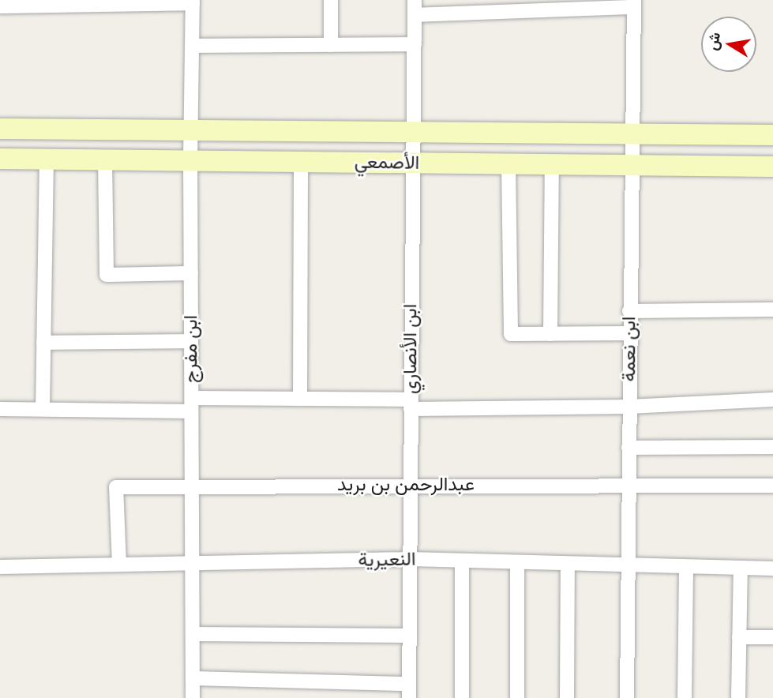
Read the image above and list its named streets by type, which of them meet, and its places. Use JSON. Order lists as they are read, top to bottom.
{
  "streets": {
    "street": [
      "الأصمعي",
      "ابن مفرج",
      "ابن الأنصاري",
      "ابن نعمة",
      "عبدالرحمن بن بريد",
      "النعيرية"
    ]
  },
  "crossings": [
    ["الأصمعي", "ابن مفرج"],
    ["الأصمعي", "ابن الأنصاري"],
    ["الأصمعي", "ابن نعمة"],
    ["ابن مفرج", "عبدالرحمن بن بريد"],
    ["ابن مفرج", "النعيرية"],
    ["ابن الأنصاري", "عبدالرحمن بن بريد"],
    ["ابن الأنصاري", "النعيرية"],
    ["ابن نعمة", "عبدالرحمن بن بريد"],
    ["ابن نعمة", "النعيرية"],
    ["عبدالرحمن بن بريد", "النعيرية"]
  ],
  "north": "left"
}
